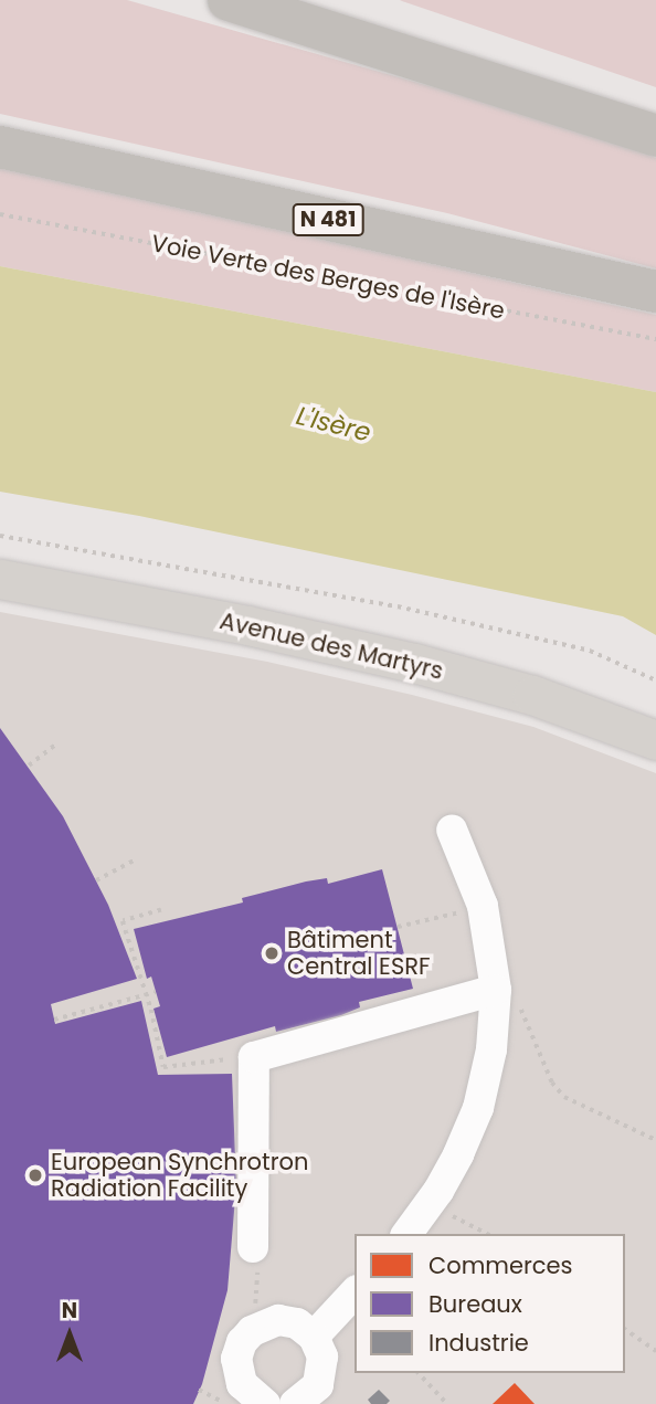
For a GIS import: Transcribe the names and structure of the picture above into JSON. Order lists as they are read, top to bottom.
{
  "streets": {
    "highway": ["N 481"],
    "main road": ["Avenue des Martyrs"],
    "path": ["Voie Verte des Berges de l'Isère"]
  },
  "water": ["L'Isère"],
  "places": ["Bâtiment Central ESRF", "European Synchrotron Radiation Facility"],
  "legend": ["Commerces", "Bureaux", "Industrie"],
  "north": "top"
}
